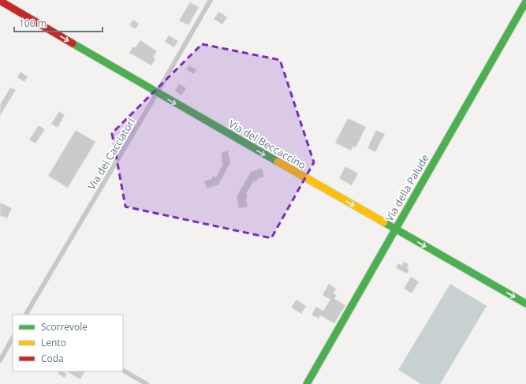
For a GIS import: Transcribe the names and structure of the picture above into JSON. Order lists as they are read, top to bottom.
{
  "streets": {
    "street": ["Via del Beccaccino", "Via dei Cacciatori", "Via della Palude"]
  },
  "crossings": [
    ["Via del Beccaccino", "Via dei Cacciatori"],
    ["Via del Beccaccino", "Via della Palude"]
  ],
  "one_way": ["Via del Beccaccino"],
  "legend": ["Scorrevole", "Lento", "Coda"],
  "scale_bar": "100 m"
}
